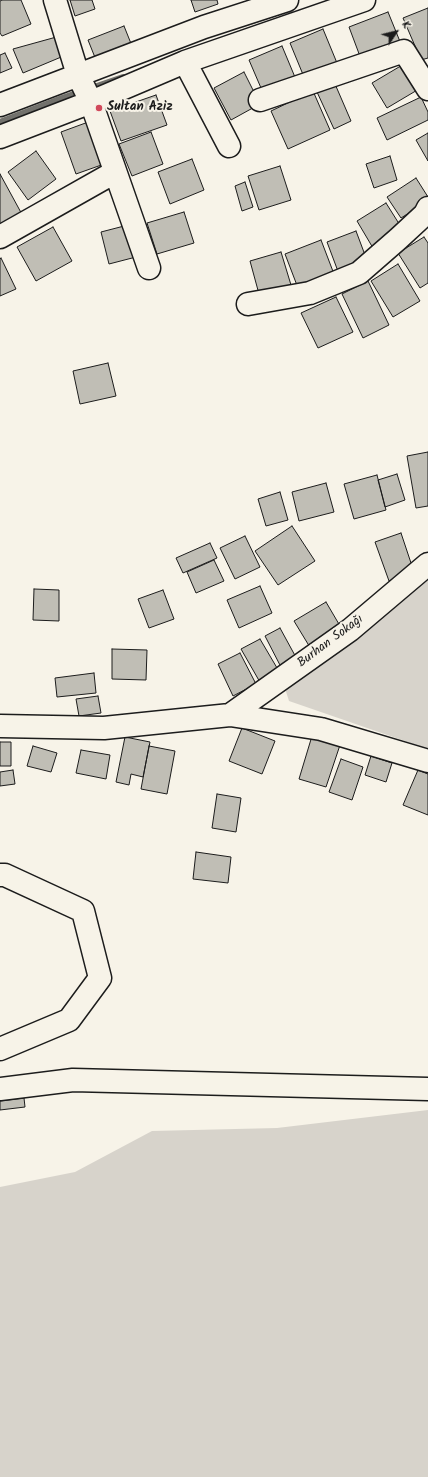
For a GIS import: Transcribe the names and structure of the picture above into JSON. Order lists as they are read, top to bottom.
{
  "streets": {
    "street": ["Burhan Sokağı"]
  },
  "places": ["Sultan Aziz"],
  "north": "top right"
}
